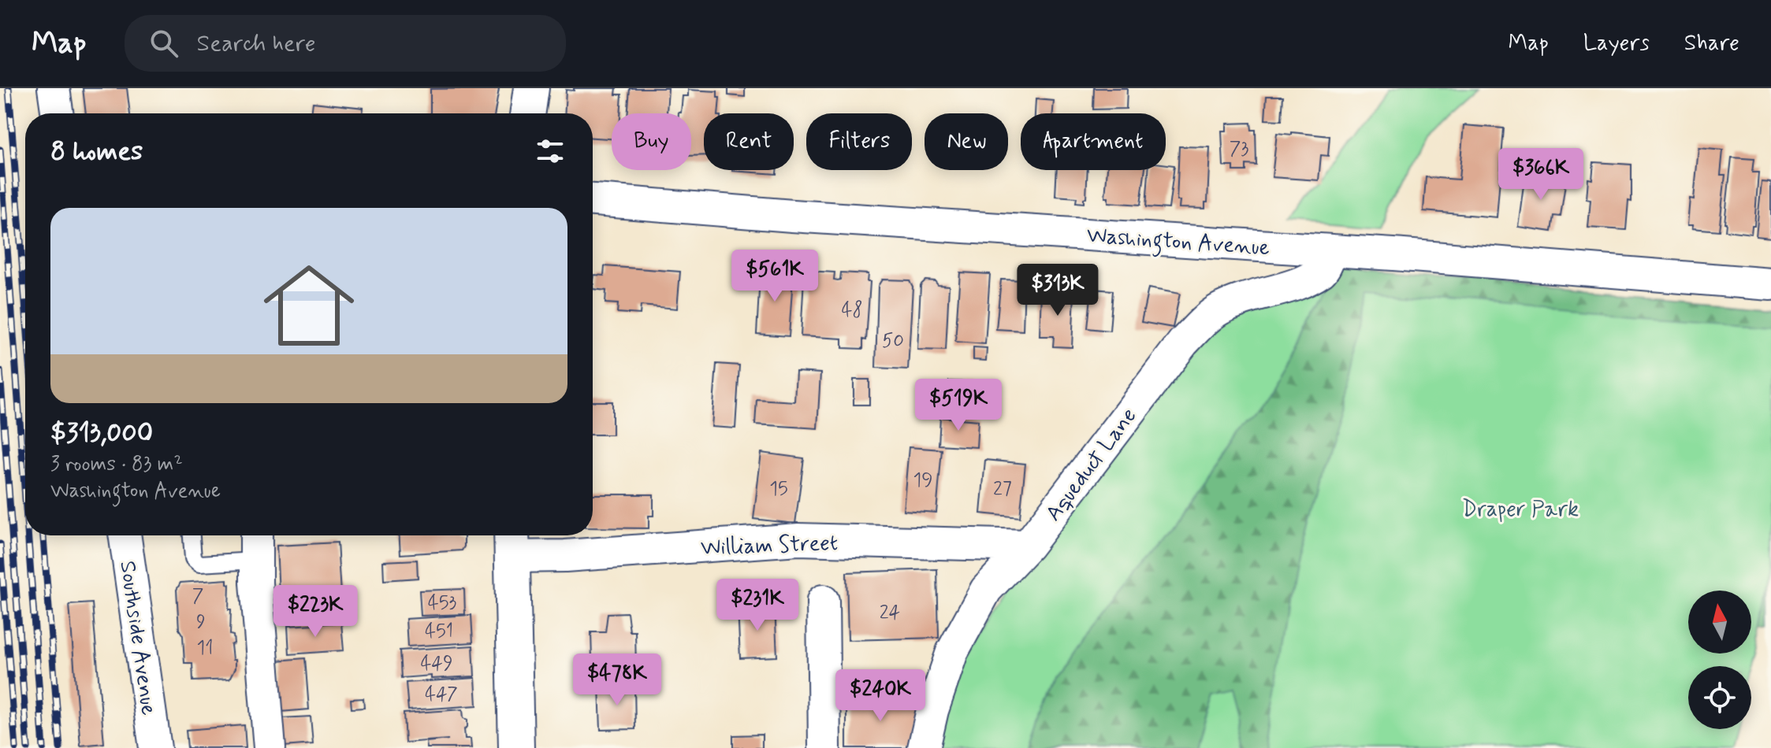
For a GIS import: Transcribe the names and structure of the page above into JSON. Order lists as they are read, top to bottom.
{
  "streets": {
    "street": [
      "Washington Avenue",
      "Aqueduct Lane",
      "William Street",
      "Southside Avenue"
    ]
  },
  "crossings": [
    ["Washington Avenue", "Aqueduct Lane"],
    ["Aqueduct Lane", "William Street"]
  ],
  "parks": ["Draper Park"],
  "house_numbers": [
    "73",
    "48",
    "50",
    "19",
    "15",
    "27",
    "7",
    "453",
    "24",
    "9",
    "451",
    "11",
    "449",
    "447"
  ],
  "north": "top",
  "page": {
    "header": "Map",
    "search": "Search here",
    "nav": ["Map", "Layers", "Share"],
    "chip": [
      "Buy",
      "Rent",
      "Filters",
      "New",
      "Apartment"
    ],
    "heading": "8 homes",
    "price": [
      "$366K",
      "$561K",
      "$313K",
      "$519K",
      "$231K",
      "$223K",
      "$478K",
      "$240K"
    ],
    "list": [
      {
        "name": "$313,000",
        "note": "3 rooms · 83 m² · Washington Avenue"
      }
    ]
  }
}
